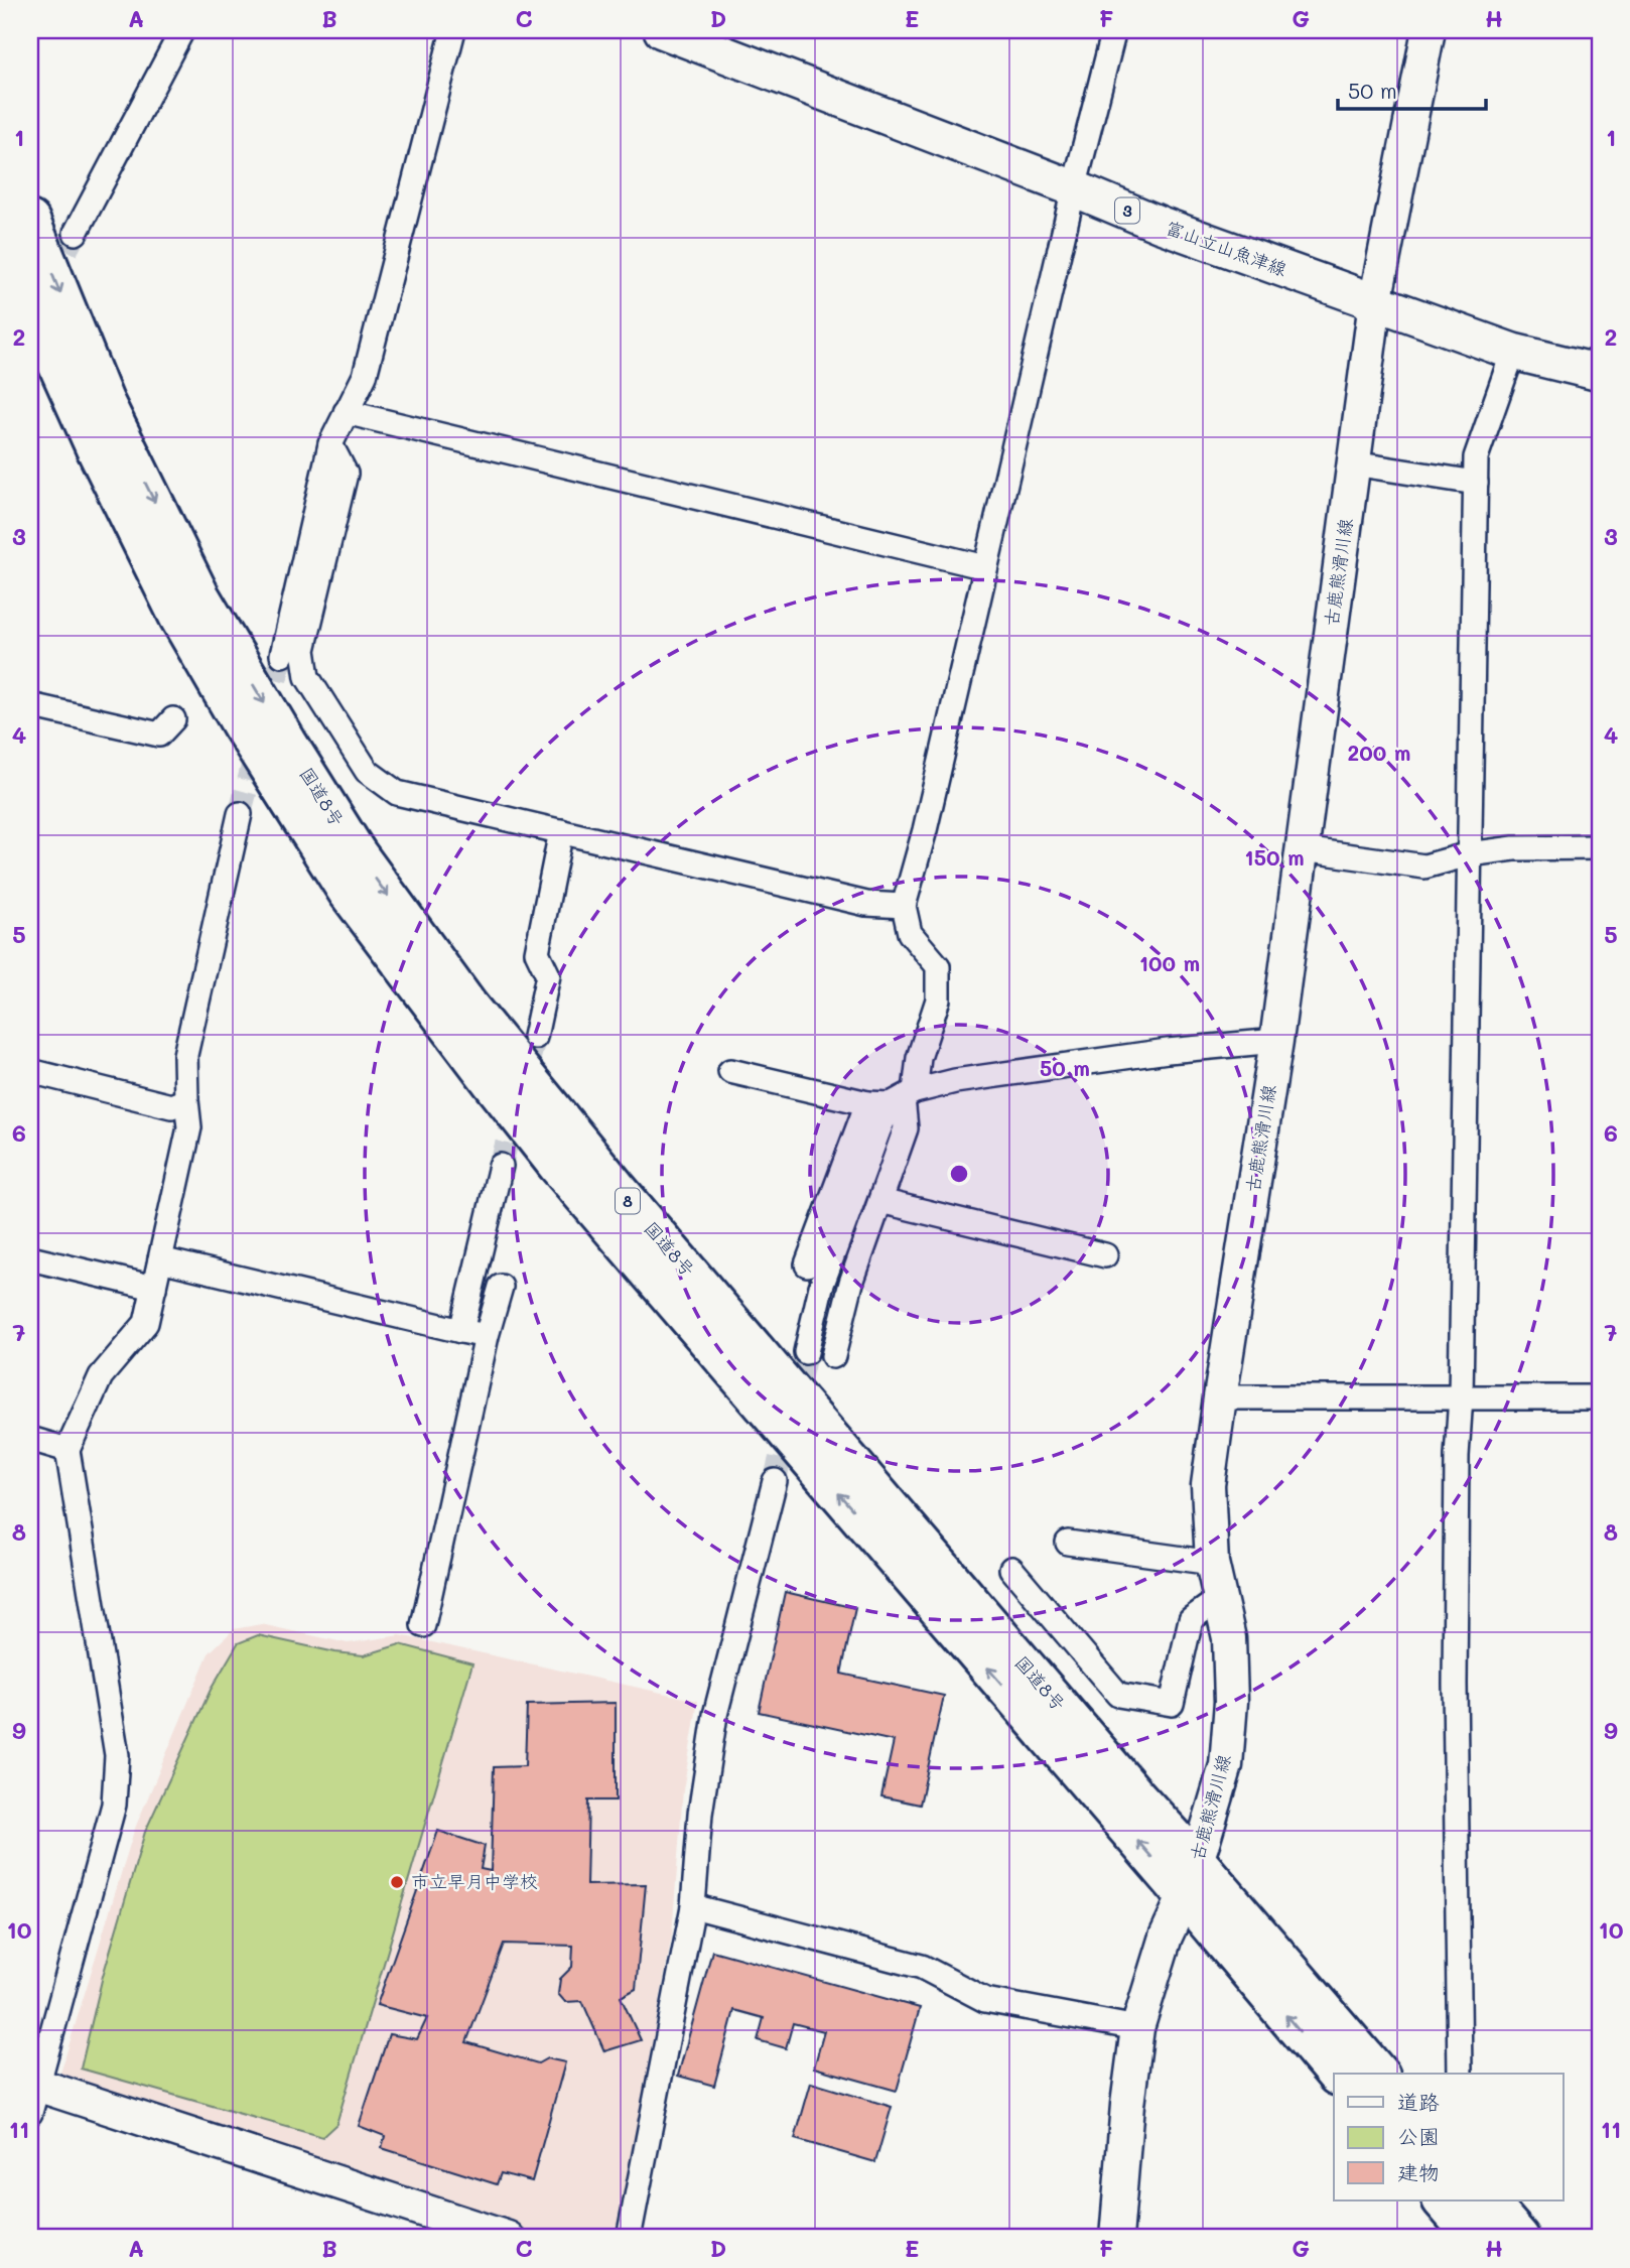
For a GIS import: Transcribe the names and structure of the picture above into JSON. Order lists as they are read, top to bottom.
{
  "streets": {
    "highway": ["国道8号", "8"],
    "main road": ["3", "富山立山魚津線", "古鹿熊滑川線"]
  },
  "crossings": [
    ["富山立山魚津線", "古鹿熊滑川線"],
    ["古鹿熊滑川線", "国道8号"]
  ],
  "places": ["市立早月中学校"],
  "legend": ["道路", "公園", "建物"],
  "scale_bar": "50 m",
  "grid": {
    "columns": [
      "A",
      "B",
      "C",
      "D",
      "E",
      "F",
      "G",
      "H"
    ],
    "rows": [
      "1",
      "2",
      "3",
      "4",
      "5",
      "6",
      "7",
      "8",
      "9",
      "10",
      "11"
    ]
  },
  "rings": [
    "200 m",
    "150 m",
    "100 m",
    "50 m"
  ]
}
